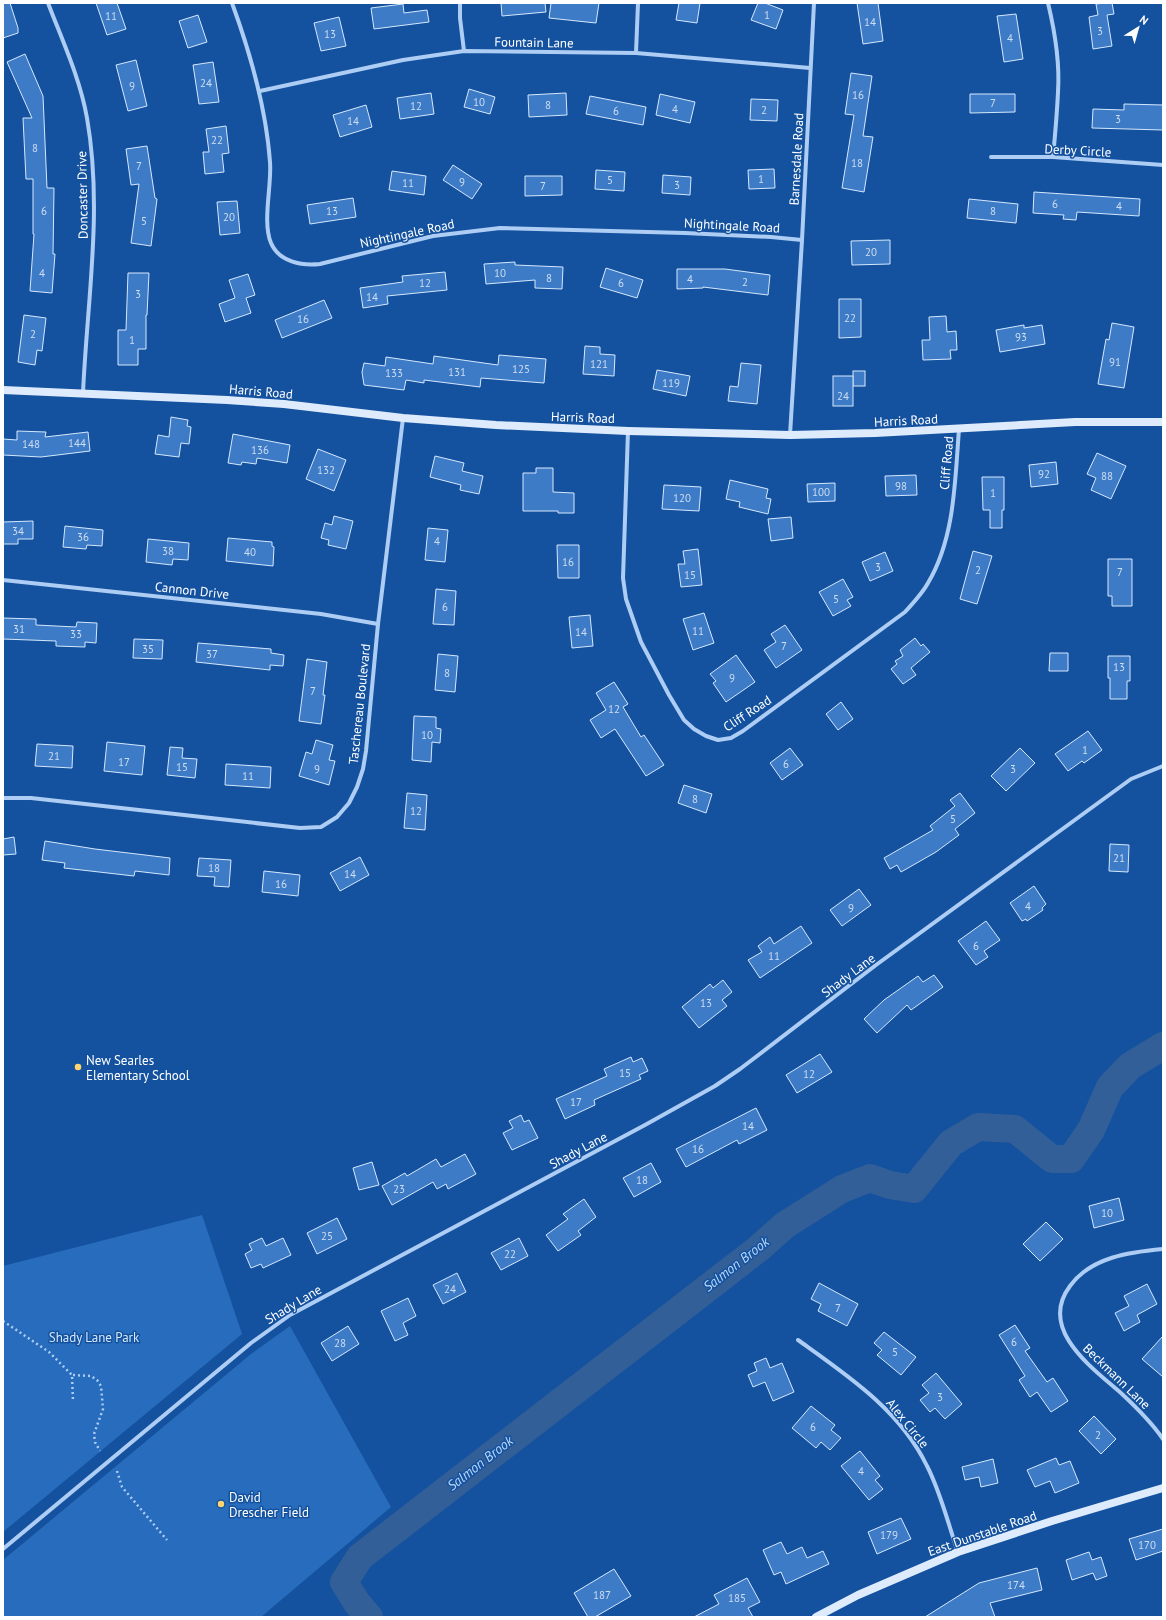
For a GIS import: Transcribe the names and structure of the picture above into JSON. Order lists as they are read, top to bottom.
{
  "streets": {
    "street": [
      "Fountain Lane",
      "Derby Circle",
      "Barnesdale Road",
      "Doncaster Drive",
      "Nightingale Road",
      "Harris Road",
      "Cliff Road",
      "Cannon Drive",
      "Taschereau Boulevard",
      "Shady Lane",
      "Beckmann Lane",
      "Alex Circle",
      "East Dunstable Road"
    ]
  },
  "crossings": [
    ["Fountain Lane", "Barnesdale Road"],
    ["Fountain Lane", "Nightingale Road"],
    ["Barnesdale Road", "Nightingale Road"],
    ["Barnesdale Road", "Harris Road"],
    ["Doncaster Drive", "Harris Road"],
    ["Harris Road", "Cliff Road"],
    ["Harris Road", "Taschereau Boulevard"],
    ["Cannon Drive", "Taschereau Boulevard"],
    ["Alex Circle", "East Dunstable Road"]
  ],
  "water": ["Salmon Brook"],
  "parks": ["Shady Lane Park"],
  "places": ["New Searles Elementary School", "David Drescher Field"],
  "house_numbers": [
    "1",
    "11",
    "14",
    "3",
    "13",
    "4",
    "24",
    "9",
    "16",
    "10",
    "7",
    "8",
    "12",
    "4",
    "2",
    "6",
    "3",
    "14",
    "22",
    "8",
    "18",
    "7",
    "1",
    "5",
    "9",
    "11",
    "3",
    "7",
    "6",
    "4",
    "6",
    "13",
    "8",
    "20",
    "5",
    "20",
    "4",
    "10",
    "8",
    "4",
    "2",
    "12",
    "6",
    "3",
    "14",
    "22",
    "16",
    "2",
    "93",
    "1",
    "91",
    "121",
    "125",
    "131",
    "133",
    "119",
    "24",
    "144",
    "148",
    "136",
    "132",
    "92",
    "88",
    "98",
    "100",
    "1",
    "120",
    "34",
    "36",
    "4",
    "38",
    "40",
    "16",
    "3",
    "2",
    "7",
    "15",
    "5",
    "6",
    "31",
    "11",
    "14",
    "33",
    "7",
    "35",
    "37",
    "13",
    "8",
    "9",
    "7",
    "12",
    "10",
    "1",
    "21",
    "17",
    "6",
    "15",
    "9",
    "3",
    "11",
    "8",
    "12",
    "5",
    "21",
    "18",
    "14",
    "16",
    "4",
    "9",
    "6",
    "11",
    "13",
    "15",
    "12",
    "17",
    "14",
    "16",
    "18",
    "23",
    "10",
    "25",
    "22",
    "24",
    "7",
    "6",
    "28",
    "5",
    "3",
    "6",
    "2",
    "4",
    "179",
    "170",
    "174",
    "187",
    "185"
  ],
  "north": "top right"
}
